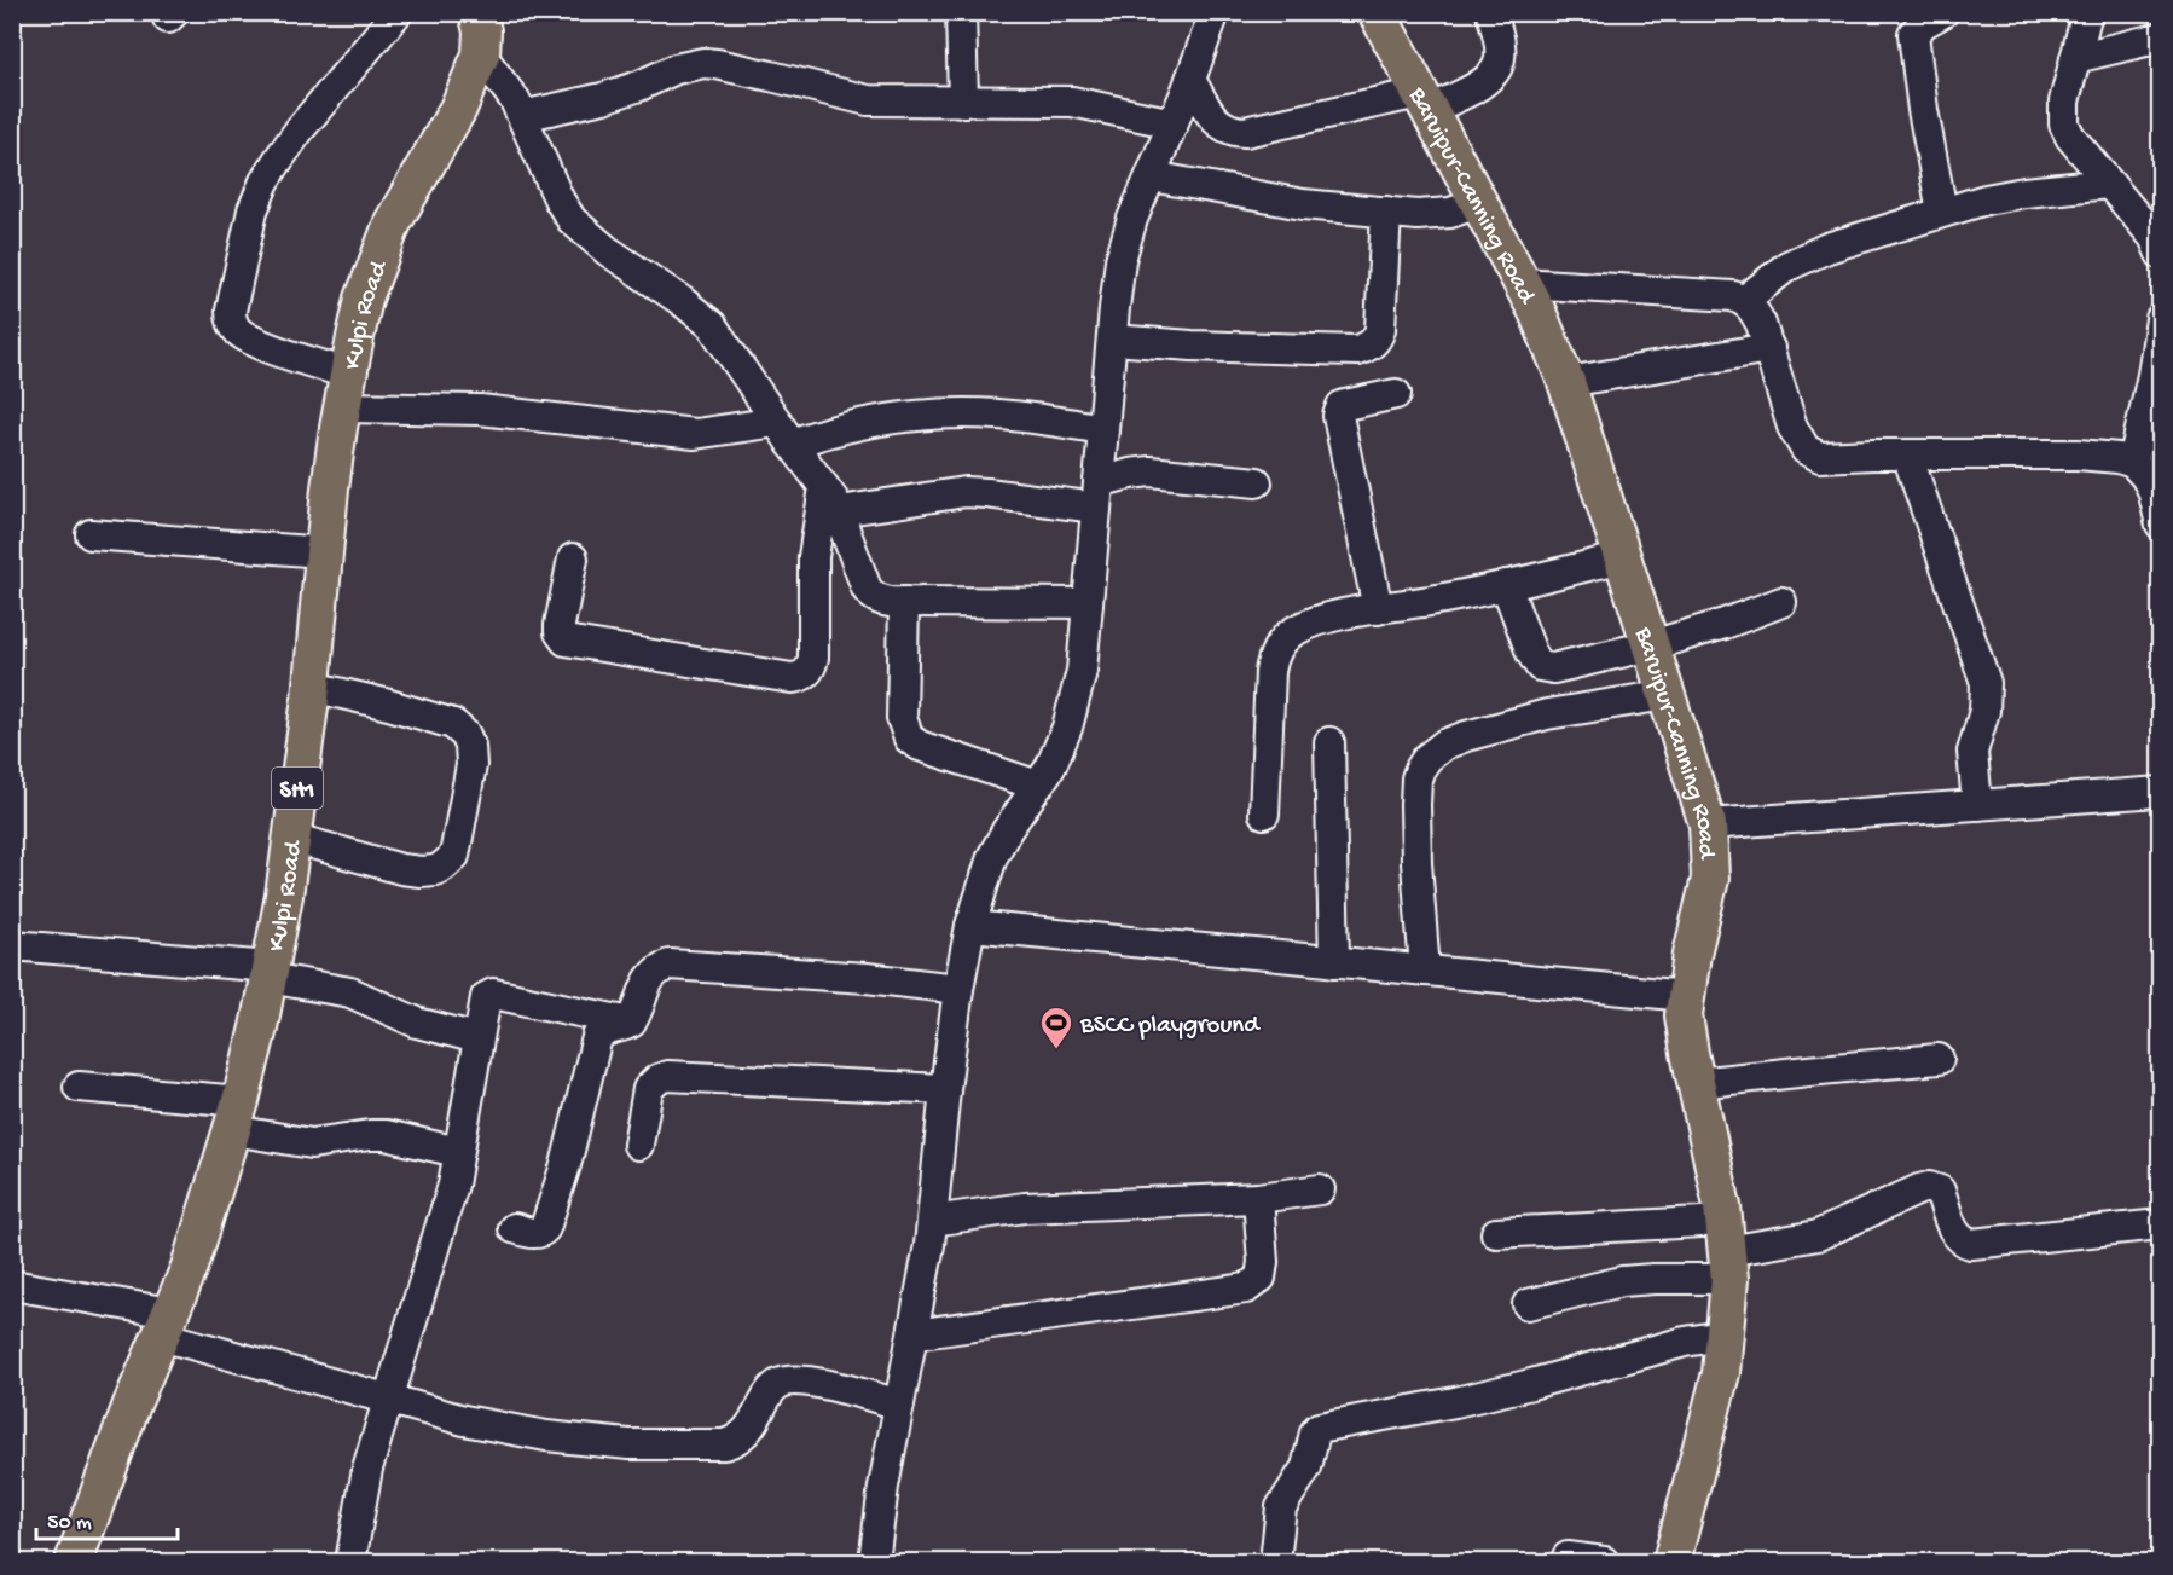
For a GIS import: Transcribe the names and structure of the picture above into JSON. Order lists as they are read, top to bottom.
{
  "streets": {
    "main road": ["Baruipur-Canning Road", "Kulpi Road", "SH1"]
  },
  "places": {
    "sports": ["BSCC playground"]
  },
  "scale_bar": "50 m"
}
